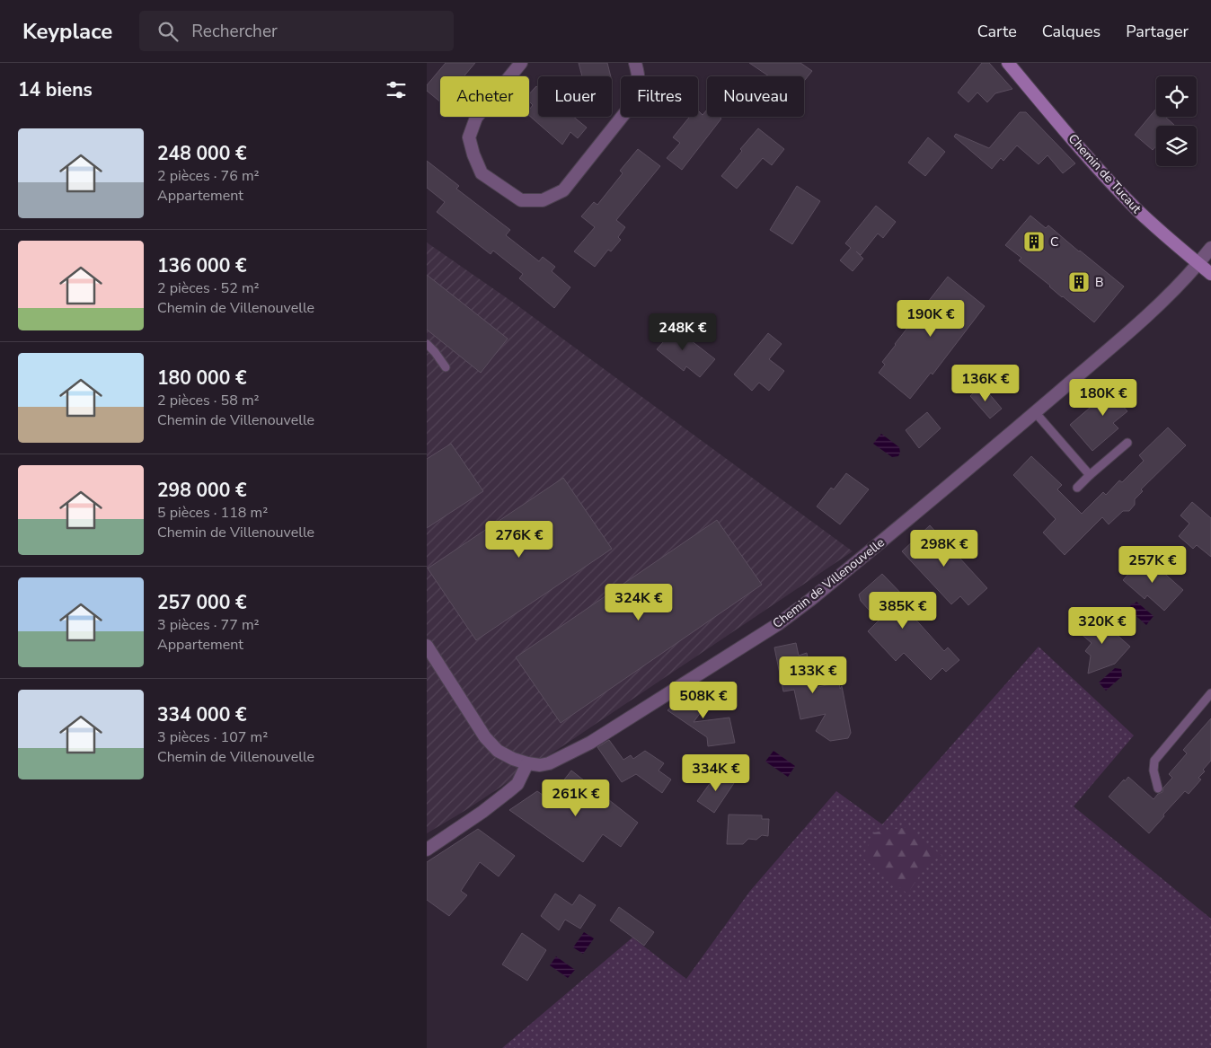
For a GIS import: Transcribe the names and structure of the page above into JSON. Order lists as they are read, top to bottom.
{
  "streets": {
    "main road": ["Chemin de Tucaut"],
    "street": ["Chemin de Villenouvelle"]
  },
  "crossings": [
    ["Chemin de Tucaut", "Chemin de Villenouvelle"]
  ],
  "places": {
    "building": ["C", "B"]
  },
  "page": {
    "header": "Keyplace",
    "search": "Rechercher",
    "nav": ["Carte", "Calques", "Partager"],
    "heading": "14 biens",
    "chip": [
      "Acheter",
      "Louer",
      "Filtres",
      "Nouveau"
    ],
    "list": [
      {
        "name": "248 000 €",
        "note": "2 pièces · 76 m² · Appartement"
      },
      {
        "name": "136 000 €",
        "note": "2 pièces · 52 m² · Chemin de Villenouvelle"
      },
      {
        "name": "180 000 €",
        "note": "2 pièces · 58 m² · Chemin de Villenouvelle"
      },
      {
        "name": "298 000 €",
        "note": "5 pièces · 118 m² · Chemin de Villenouvelle"
      },
      {
        "name": "257 000 €",
        "note": "3 pièces · 77 m² · Appartement"
      },
      {
        "name": "334 000 €",
        "note": "3 pièces · 107 m² · Chemin de Villenouvelle"
      }
    ],
    "price": [
      "190K €",
      "248K €",
      "136K €",
      "180K €",
      "276K €",
      "298K €",
      "257K €",
      "324K €",
      "385K €",
      "320K €",
      "133K €",
      "508K €",
      "334K €",
      "261K €"
    ]
  }
}
